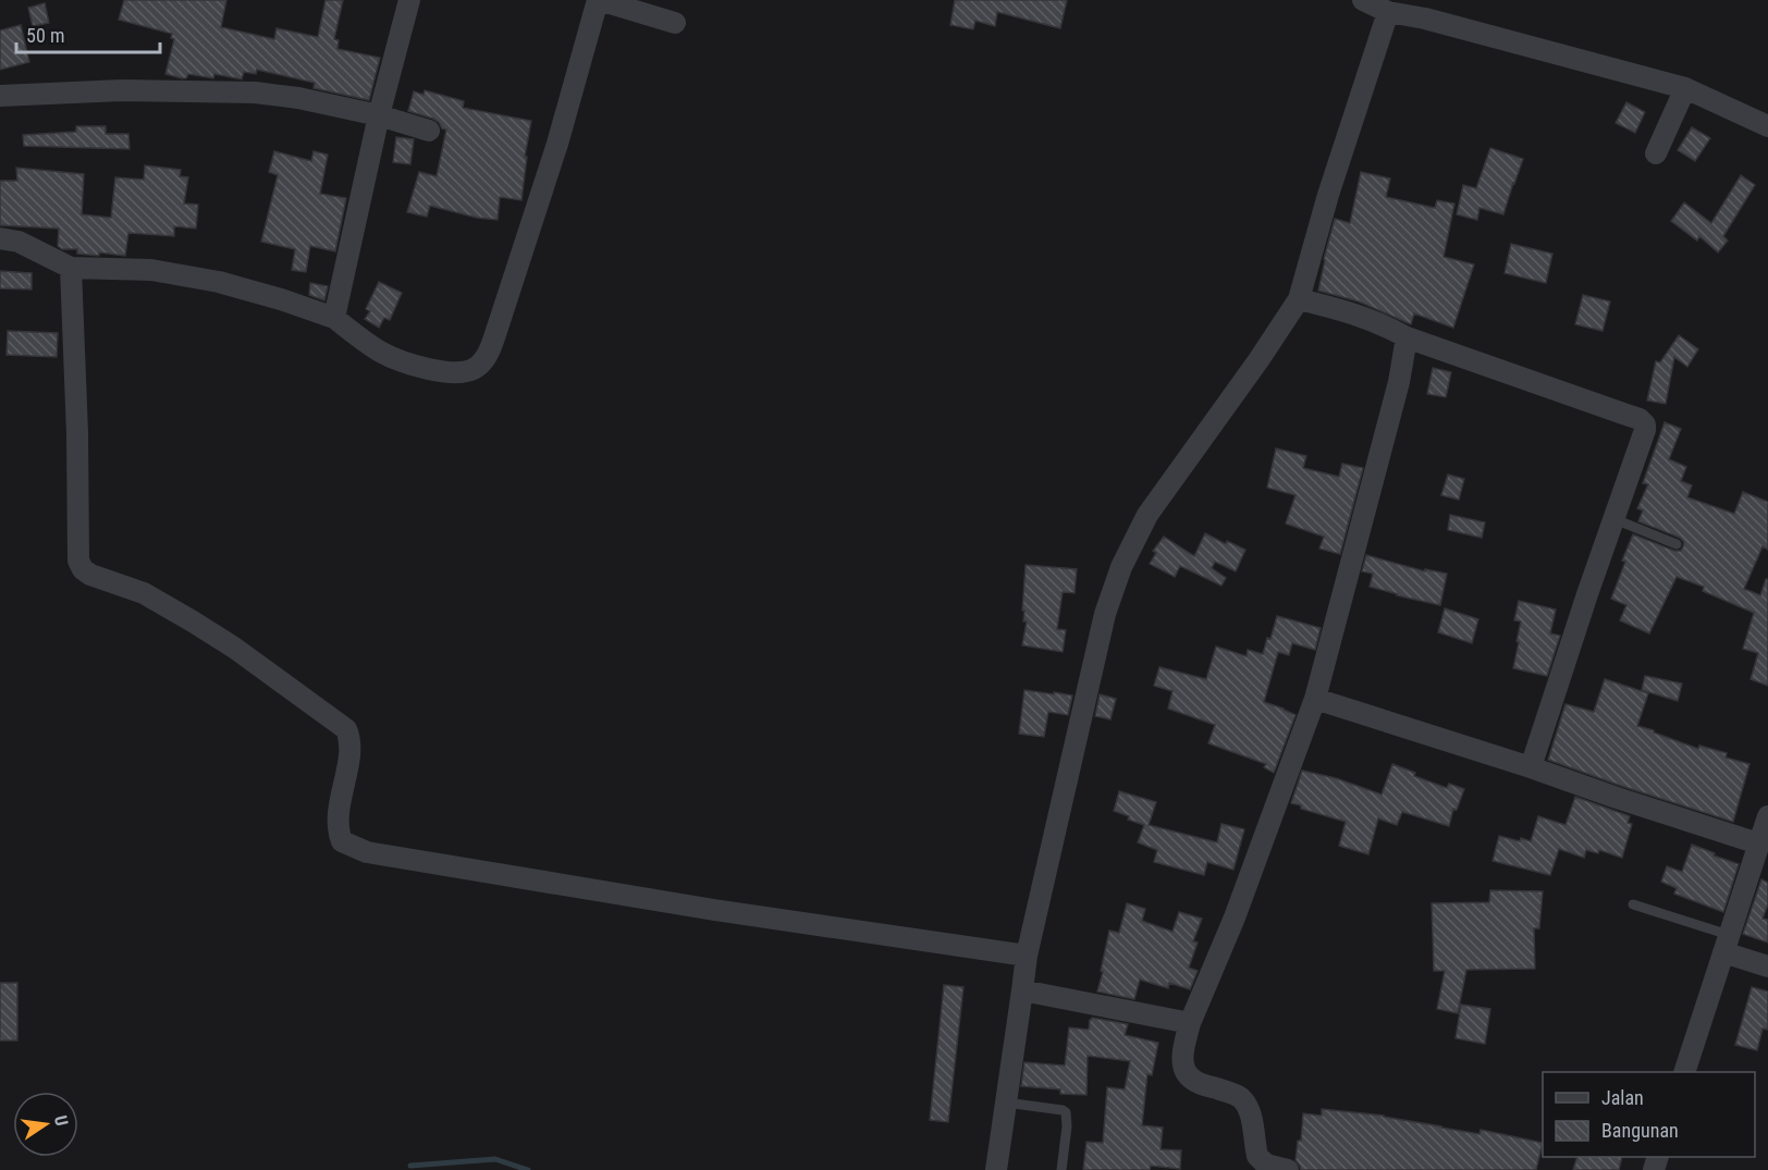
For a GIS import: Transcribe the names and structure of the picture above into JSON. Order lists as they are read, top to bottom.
{
  "legend": ["Jalan", "Bangunan"],
  "scale_bar": "50 m",
  "north": "right"
}
